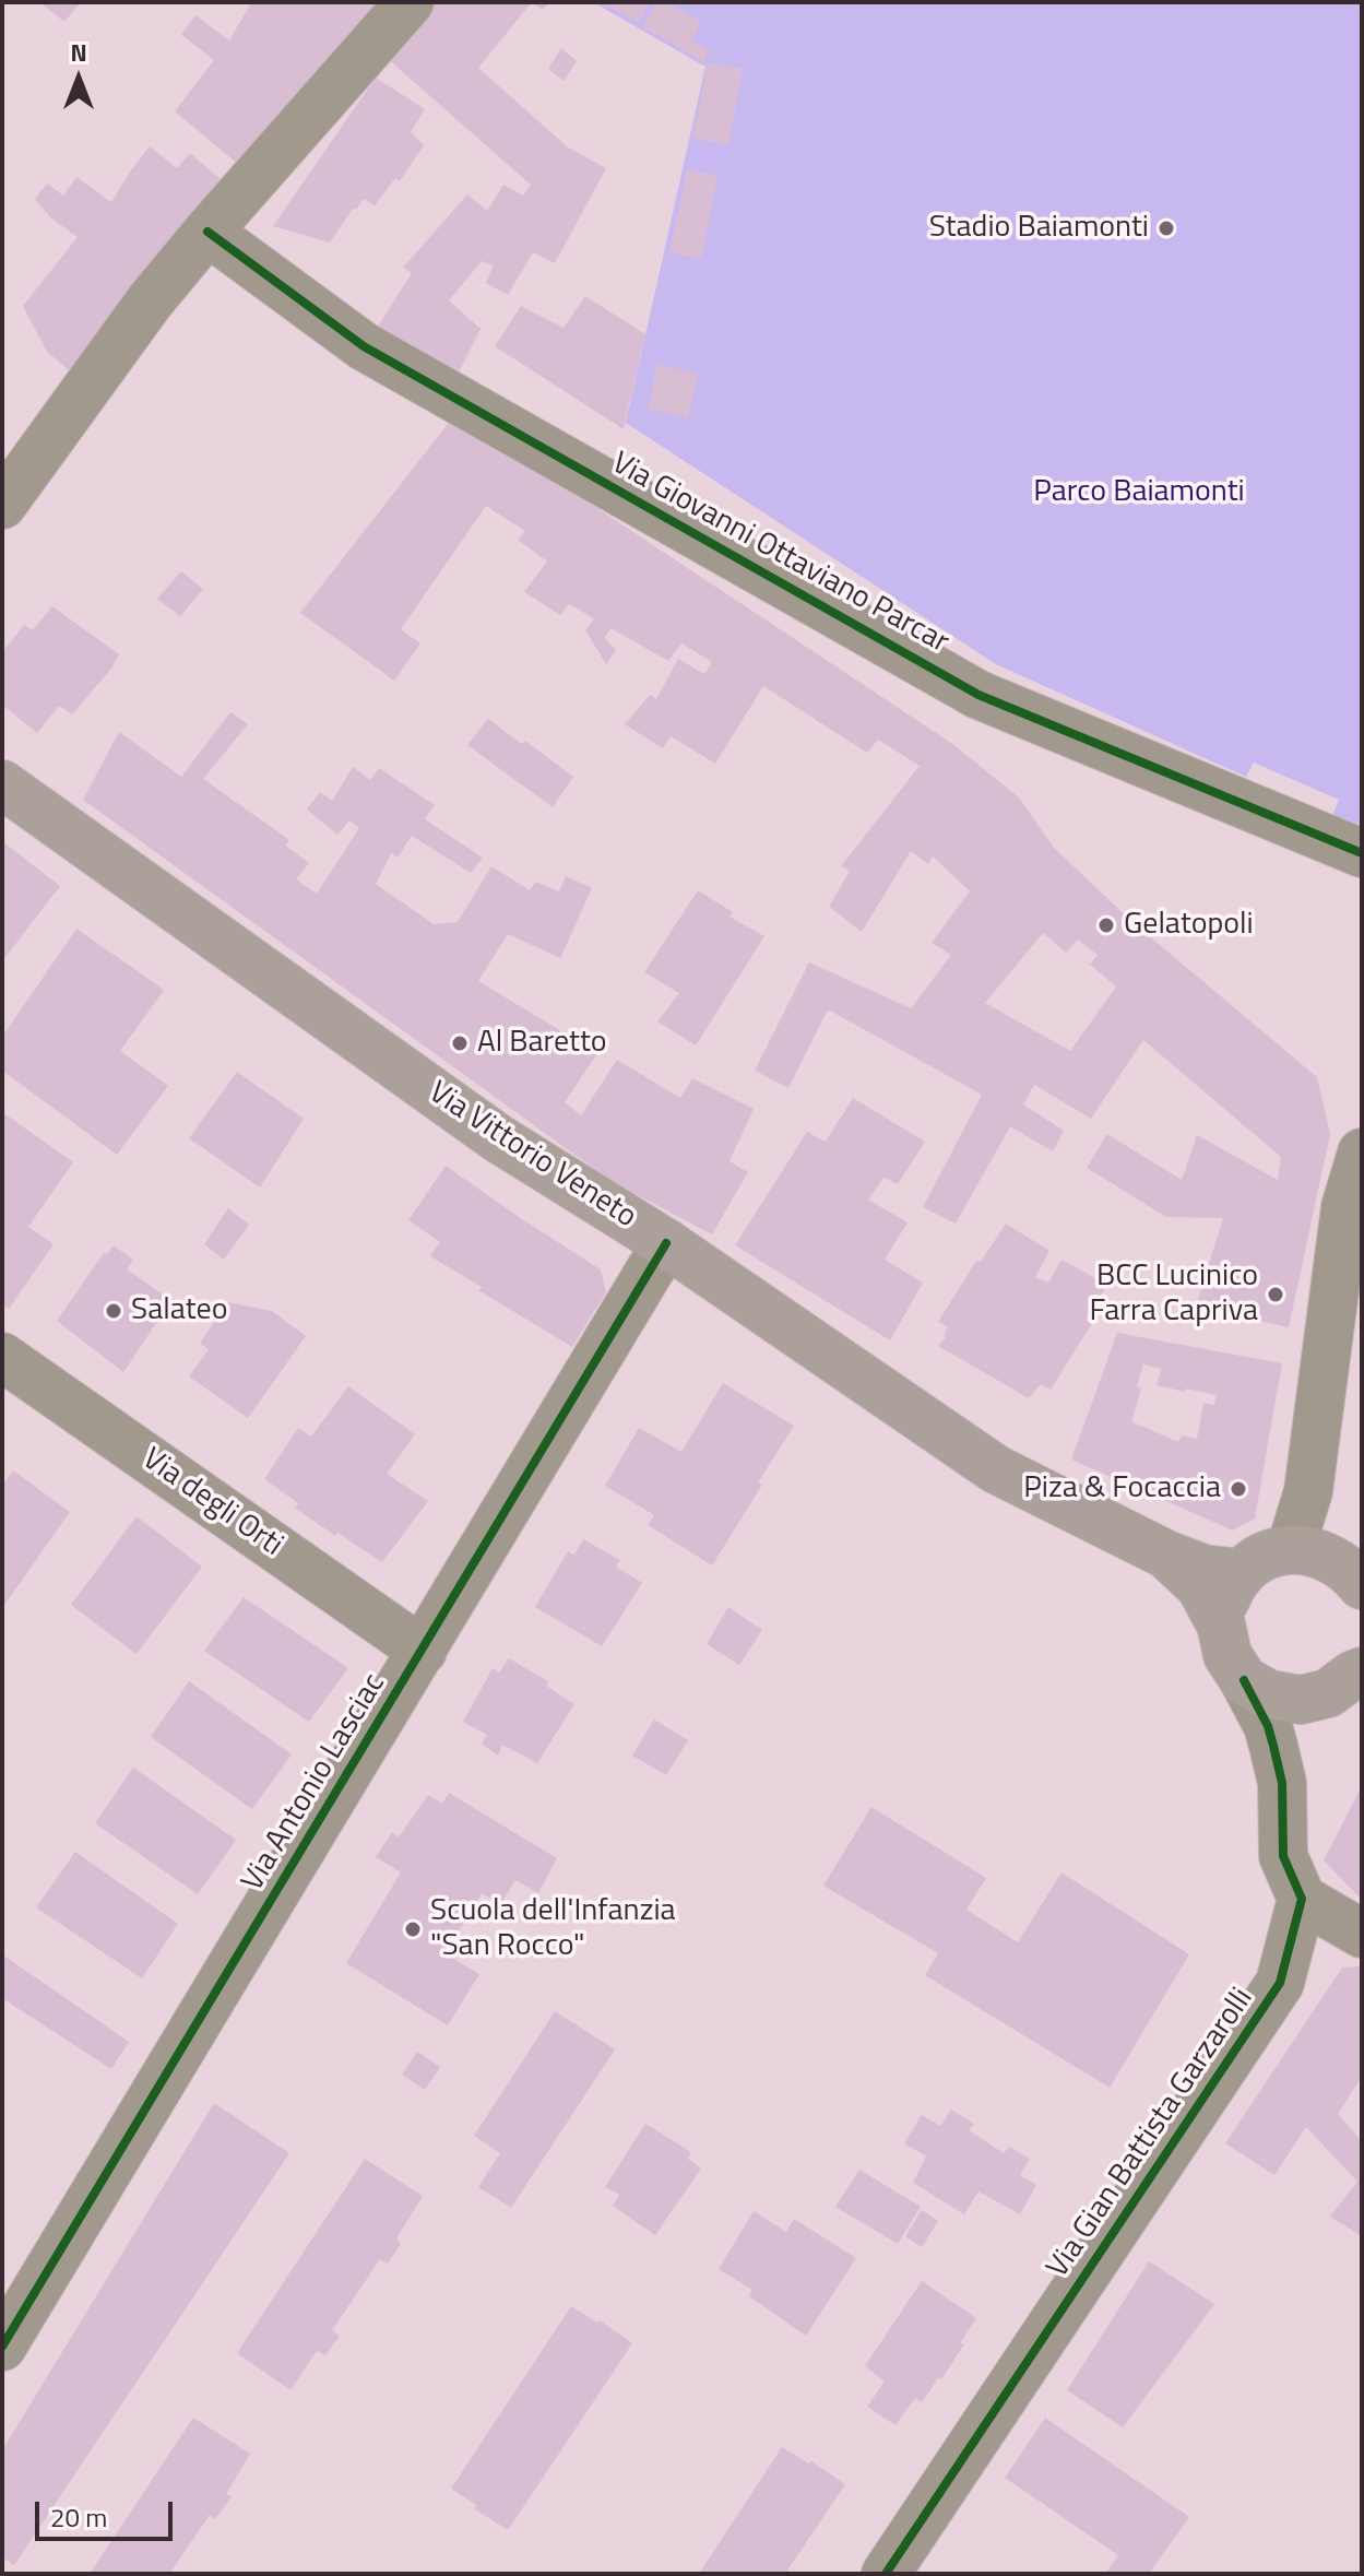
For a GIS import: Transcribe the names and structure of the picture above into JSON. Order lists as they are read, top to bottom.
{
  "streets": {
    "main road": ["Via Vittorio Veneto"],
    "street": [
      "Via Giovanni Ottaviano Parcar",
      "Via degli Orti",
      "Via Antonio Lasciac",
      "Via Gian Battista Garzarolli"
    ]
  },
  "crossings": [
    ["Via Vittorio Veneto", "Via Antonio Lasciac"],
    ["Via degli Orti", "Via Antonio Lasciac"]
  ],
  "parks": ["Parco Baiamonti"],
  "places": [
    "Stadio Baiamonti",
    "Gelatopoli",
    "Al Baretto",
    "BCC Lucinico Farra Capriva",
    "Salateo",
    "Piza & Focaccia",
    "Scuola dell'Infanzia \"San Rocco\""
  ],
  "scale_bar": "20 m",
  "north": "top"
}
